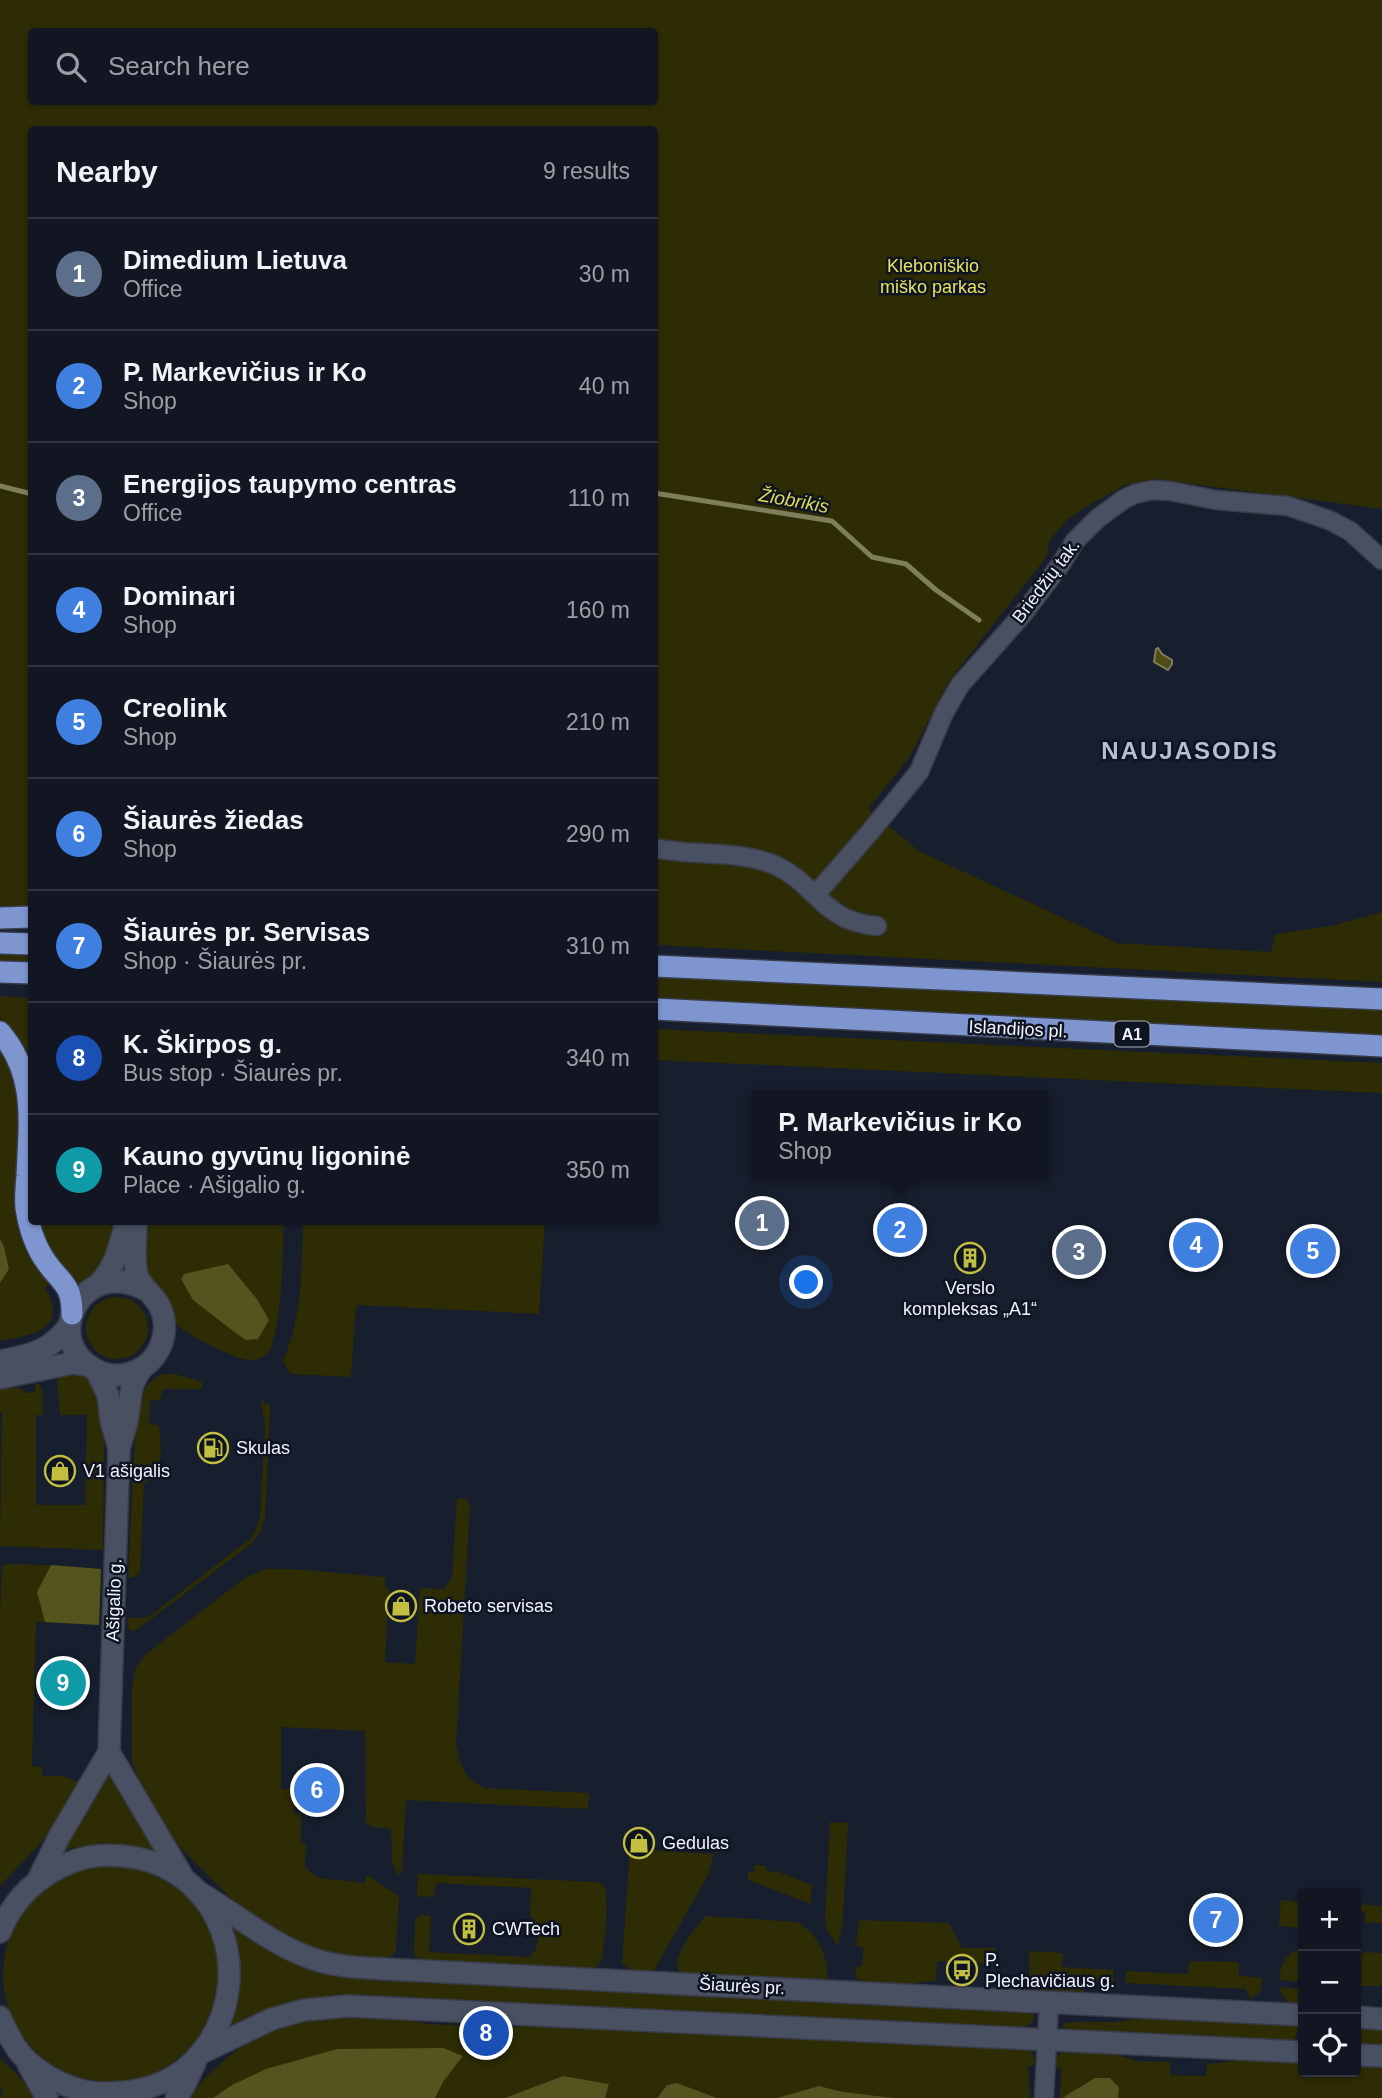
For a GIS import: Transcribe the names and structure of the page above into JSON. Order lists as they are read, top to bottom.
{
  "streets": {
    "highway": ["Islandijos pl.", "A1"],
    "main road": ["Ašigalio g.", "Šiaurės pr."],
    "street": ["Briedžių tak."]
  },
  "crossings": [
    ["Ašigalio g.", "Šiaurės pr."]
  ],
  "districts": ["NAUJASODIS"],
  "water": ["Žiobrikis"],
  "parks": ["Kleboniškio miško parkas"],
  "places": {
    "building": ["Verslo kompleksas „A1“", "CWTech"],
    "fuel station": ["Skulas"],
    "shop": ["V1 ašigalis", "Robeto servisas", "Gedulas"],
    "bus stop": ["P. Plechavičiaus g."]
  },
  "page": {
    "search": "Search here",
    "heading": ["Nearby", "9 results"],
    "list": [
      {
        "mark": "1",
        "name": "Dimedium Lietuva",
        "note": "Office",
        "value": "30 m"
      },
      {
        "mark": "2",
        "name": "P. Markevičius ir Ko",
        "note": "Shop",
        "value": "40 m"
      },
      {
        "mark": "3",
        "name": "Energijos taupymo centras",
        "note": "Office",
        "value": "110 m"
      },
      {
        "mark": "4",
        "name": "Dominari",
        "note": "Shop",
        "value": "160 m"
      },
      {
        "mark": "5",
        "name": "Creolink",
        "note": "Shop",
        "value": "210 m"
      },
      {
        "mark": "6",
        "name": "Šiaurės žiedas",
        "note": "Shop",
        "value": "290 m"
      },
      {
        "mark": "7",
        "name": "Šiaurės pr. Servisas",
        "note": "Shop · Šiaurės pr.",
        "value": "310 m"
      },
      {
        "mark": "8",
        "name": "K. Škirpos g.",
        "note": "Bus stop · Šiaurės pr.",
        "value": "340 m"
      },
      {
        "mark": "9",
        "name": "Kauno gyvūnų ligoninė",
        "note": "Place · Ašigalio g.",
        "value": "350 m"
      }
    ],
    "popup": ["P. Markevičius ir Ko", "Shop"],
    "pins": [
      "1",
      "2",
      "4",
      "5",
      "3",
      "9",
      "6",
      "7",
      "8"
    ],
    "map_buttons": ["+", "−"]
  }
}
